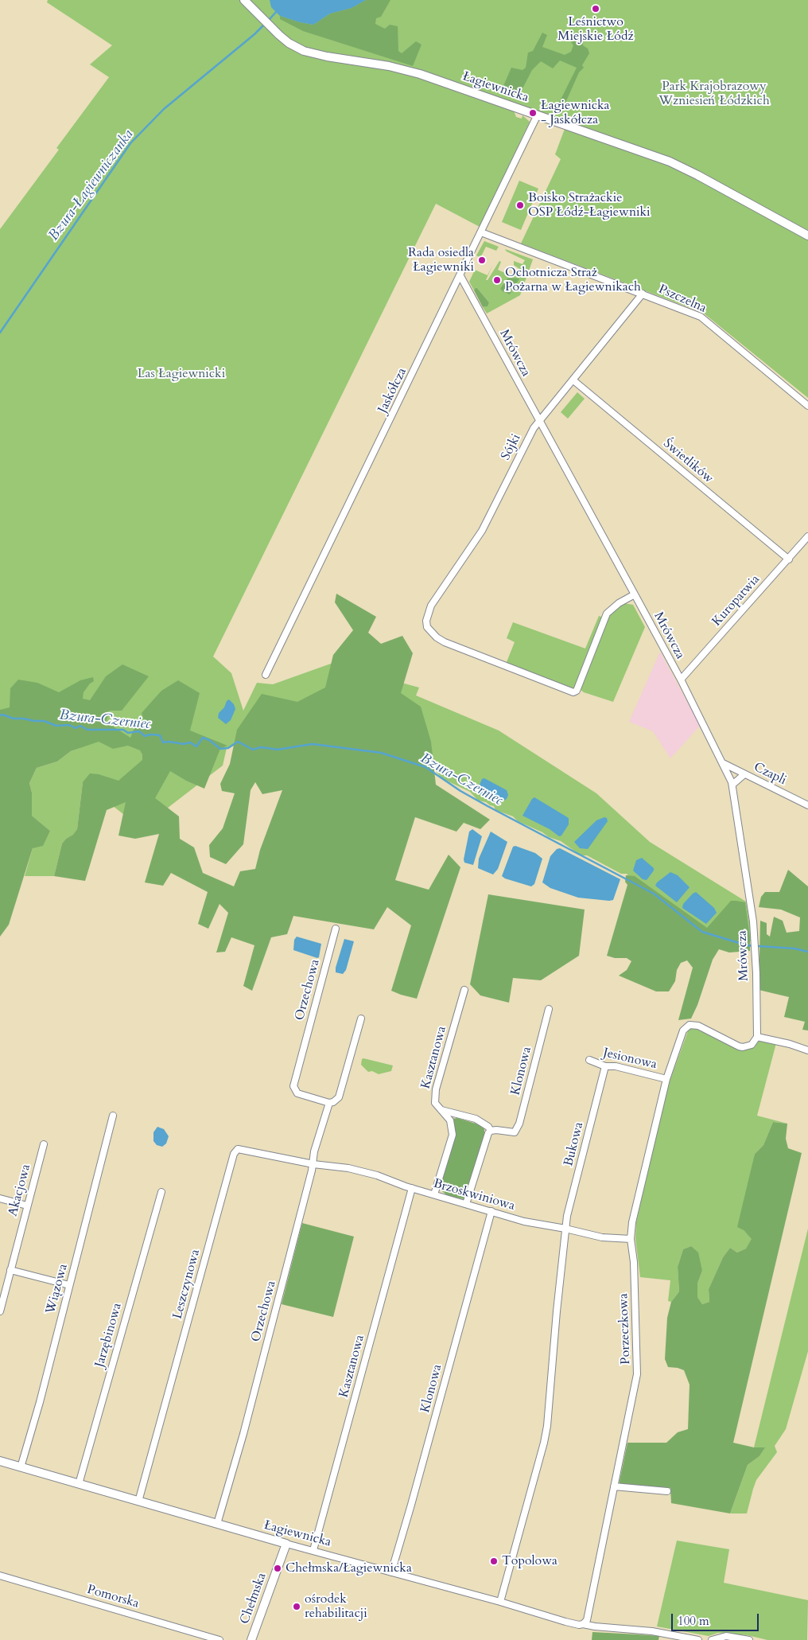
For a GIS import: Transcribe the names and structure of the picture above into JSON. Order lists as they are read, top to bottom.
{
  "streets": {
    "street": [
      "Łagiewnicka",
      "Pszczelna",
      "Mrówcza",
      "Jaskółcza",
      "Sójki",
      "Świetlików",
      "Kuropatwia",
      "Czapli",
      "Orzechowa",
      "Kasztanowa",
      "Jesionowa",
      "Klonowa",
      "Bukowa",
      "Akacjowa",
      "Brzoskwiniowa",
      "Leszczynowa",
      "Wiązowa",
      "Porzeczkowa",
      "Jarzębinowa",
      "Pomorska",
      "Chełmska"
    ]
  },
  "crossings": [
    ["Łagiewnicka", "Jaskółcza"],
    ["Łagiewnicka", "Orzechowa"],
    ["Łagiewnicka", "Kasztanowa"],
    ["Łagiewnicka", "Klonowa"],
    ["Łagiewnicka", "Leszczynowa"],
    ["Łagiewnicka", "Wiązowa"],
    ["Łagiewnicka", "Porzeczkowa"],
    ["Łagiewnicka", "Jarzębinowa"],
    ["Łagiewnicka", "Chełmska"],
    ["Pszczelna", "Jaskółcza"],
    ["Pszczelna", "Sójki"],
    ["Mrówcza", "Jaskółcza"],
    ["Mrówcza", "Sójki"],
    ["Mrówcza", "Kuropatwia"],
    ["Mrówcza", "Czapli"],
    ["Mrówcza", "Porzeczkowa"],
    ["Sójki", "Świetlików"],
    ["Świetlików", "Kuropatwia"],
    ["Orzechowa", "Brzoskwiniowa"],
    ["Orzechowa", "Leszczynowa"],
    ["Kasztanowa", "Brzoskwiniowa"],
    ["Jesionowa", "Bukowa"],
    ["Jesionowa", "Porzeczkowa"],
    ["Klonowa", "Brzoskwiniowa"],
    ["Bukowa", "Brzoskwiniowa"],
    ["Brzoskwiniowa", "Leszczynowa"],
    ["Brzoskwiniowa", "Porzeczkowa"]
  ],
  "water": ["Bzura-Łagiewniczanka", "Bzura-Czerniec"],
  "parks": ["Park Krajobrazowy Wzniesień Łódzkich", "Las Łagiewnicki"],
  "places": [
    "Leśnictwo Miejskie Łódź",
    "Łagiewnicka - Jaskółcza",
    "Boisko Strażackie OSP Łódź-Łagiewniki",
    "Rada osiedla Łagiewniki",
    "Ochotnicza Straż Pożarna w Łagiewnikach",
    "Topolowa",
    "Chełmska/Łagiewnicka",
    "ośrodek rehabilitacji"
  ],
  "scale_bar": "100 m"
}
